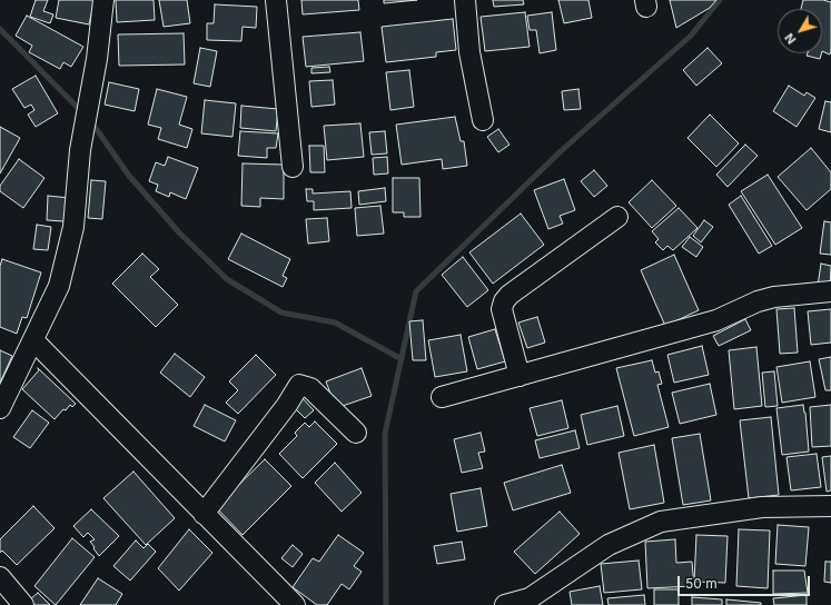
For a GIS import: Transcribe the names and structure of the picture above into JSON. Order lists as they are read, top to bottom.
{
  "scale_bar": "50 m",
  "north": "bottom left"
}
